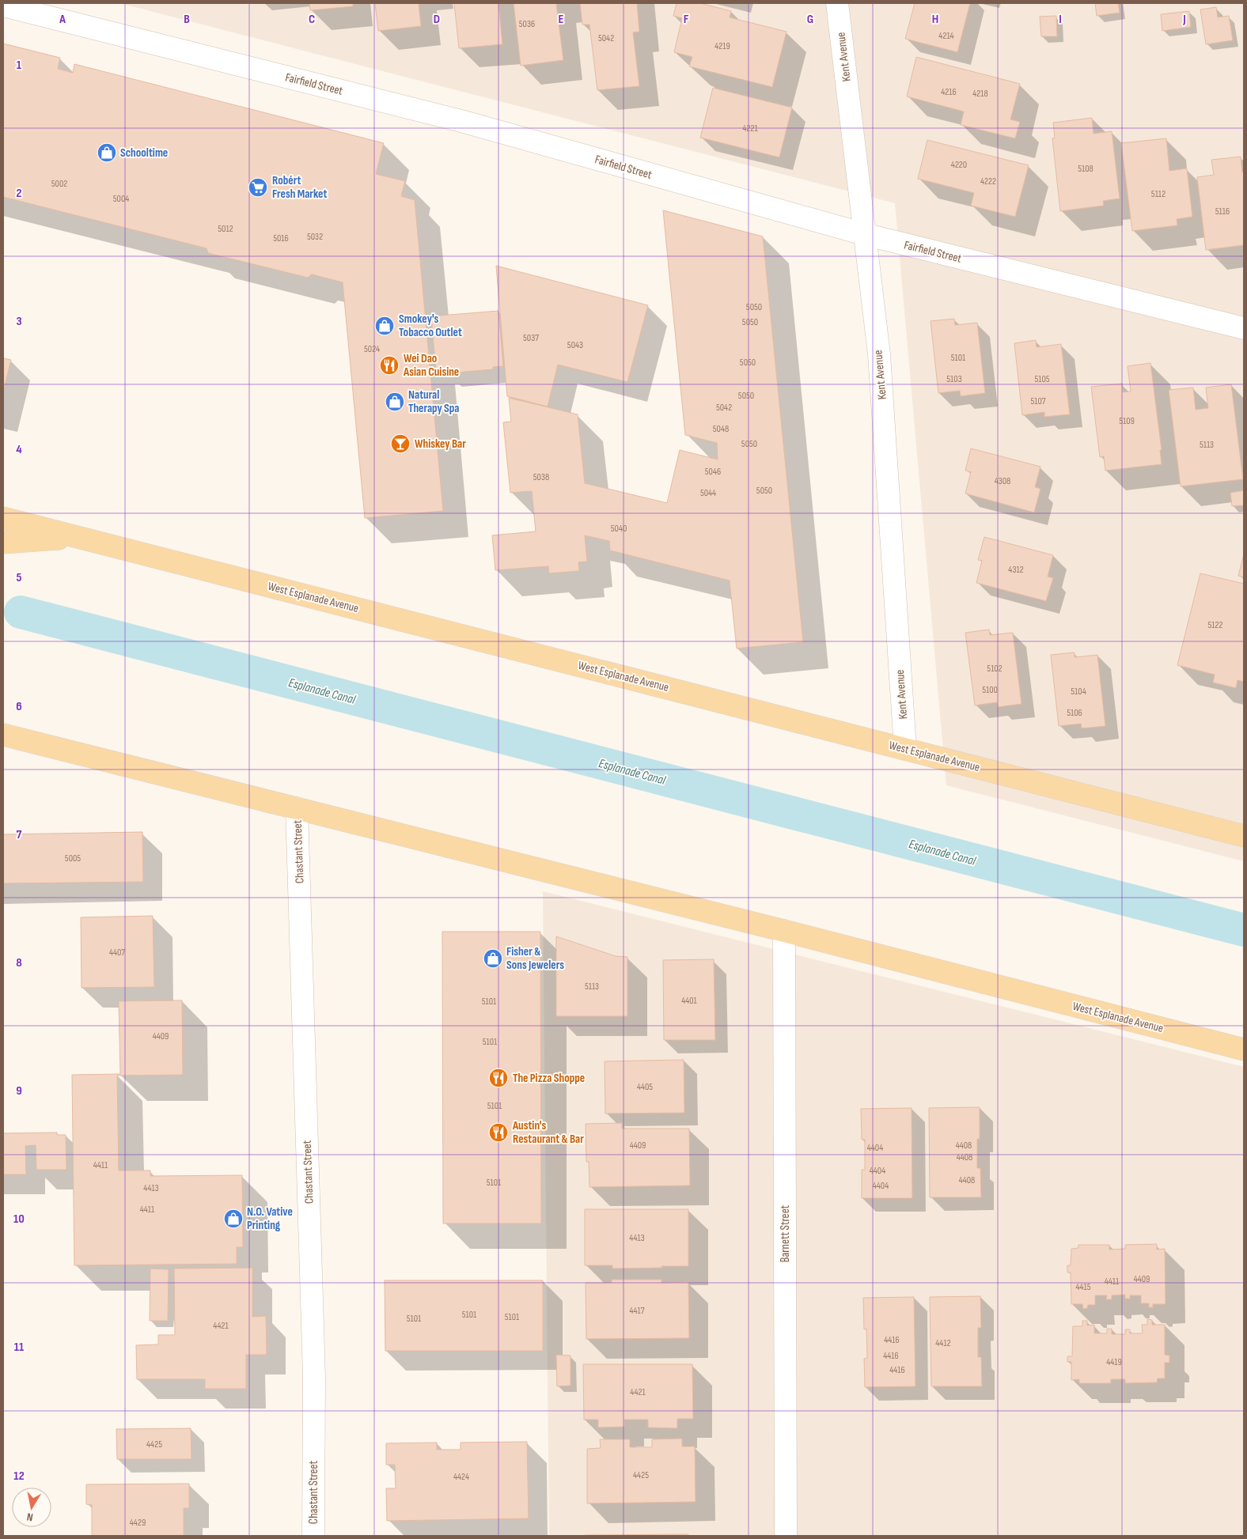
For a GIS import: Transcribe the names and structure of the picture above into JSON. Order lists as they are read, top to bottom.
{
  "streets": {
    "main road": ["West Esplanade Avenue"],
    "street": [
      "Kent Avenue",
      "Fairfield Street",
      "Chastant Street",
      "Barnett Street"
    ]
  },
  "crossings": [
    ["Kent Avenue", "Fairfield Street"],
    ["Kent Avenue", "West Esplanade Avenue"],
    ["West Esplanade Avenue", "Chastant Street"],
    ["West Esplanade Avenue", "Barnett Street"]
  ],
  "water": ["Esplanade Canal"],
  "places": {
    "shop": [
      "Schooltime",
      "Smokey's Tobacco Outlet",
      "Natural Therapy Spa",
      "Fisher & Sons Jewelers",
      "N.O. Vative Printing"
    ],
    "supermarket": ["Robért Fresh Market"],
    "restaurant": ["Wei Dao Asian Cuisine", "The Pizza Shoppe", "Austin's Restaurant & Bar"],
    "bar": ["Whiskey Bar"]
  },
  "house_numbers": [
    "5036",
    "4214",
    "5042",
    "4219",
    "4216",
    "4218",
    "4221",
    "4220",
    "5108",
    "4222",
    "5002",
    "5112",
    "5004",
    "5116",
    "5012",
    "5032",
    "5016",
    "5050",
    "5050",
    "5037",
    "5043",
    "5024",
    "5101",
    "5050",
    "5103",
    "5105",
    "5050",
    "5107",
    "5042",
    "5109",
    "5048",
    "5050",
    "5113",
    "5046",
    "5038",
    "4308",
    "5050",
    "5044",
    "5040",
    "4312",
    "5122",
    "5102",
    "5100",
    "5104",
    "5106",
    "5005",
    "4407",
    "5113",
    "4401",
    "5101",
    "4409",
    "5101",
    "4405",
    "5101",
    "4409",
    "4408",
    "4404",
    "4408",
    "4411",
    "4404",
    "4408",
    "5101",
    "4404",
    "4413",
    "4411",
    "4413",
    "4409",
    "4411",
    "4415",
    "4417",
    "5101",
    "5101",
    "5101",
    "4421",
    "4416",
    "4412",
    "4416",
    "4419",
    "4416",
    "4421",
    "4425",
    "4425",
    "4424",
    "4429"
  ],
  "north": "bottom",
  "grid": {
    "columns": [
      "A",
      "B",
      "C",
      "D",
      "E",
      "F",
      "G",
      "H",
      "I",
      "J"
    ],
    "rows": [
      "1",
      "2",
      "3",
      "4",
      "5",
      "6",
      "7",
      "8",
      "9",
      "10",
      "11",
      "12"
    ]
  }
}
